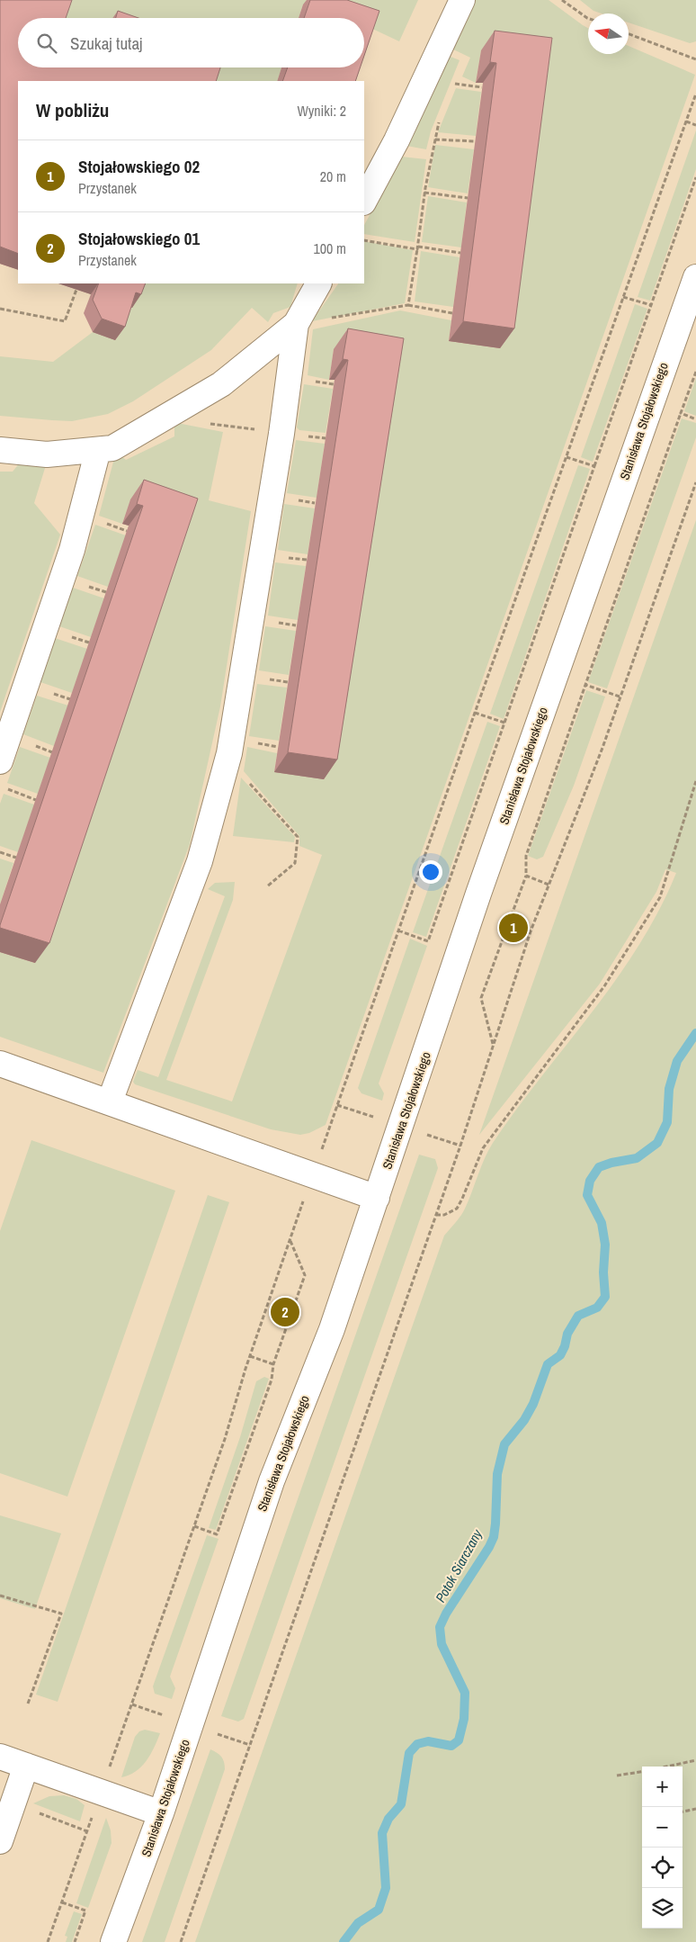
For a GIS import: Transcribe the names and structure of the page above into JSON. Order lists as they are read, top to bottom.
{
  "streets": {
    "street": ["Stanisława Stojałowskiego"]
  },
  "water": ["Potok Siarczany"],
  "north": "left",
  "page": {
    "search": "Szukaj tutaj",
    "heading": ["W pobliżu", "Wyniki: 2"],
    "list": [
      {
        "mark": "1",
        "name": "Stojałowskiego 02",
        "note": "Przystanek",
        "value": "20 m"
      },
      {
        "mark": "2",
        "name": "Stojałowskiego 01",
        "note": "Przystanek",
        "value": "100 m"
      }
    ],
    "pins": ["1", "2"],
    "map_buttons": ["+", "−"]
  }
}
